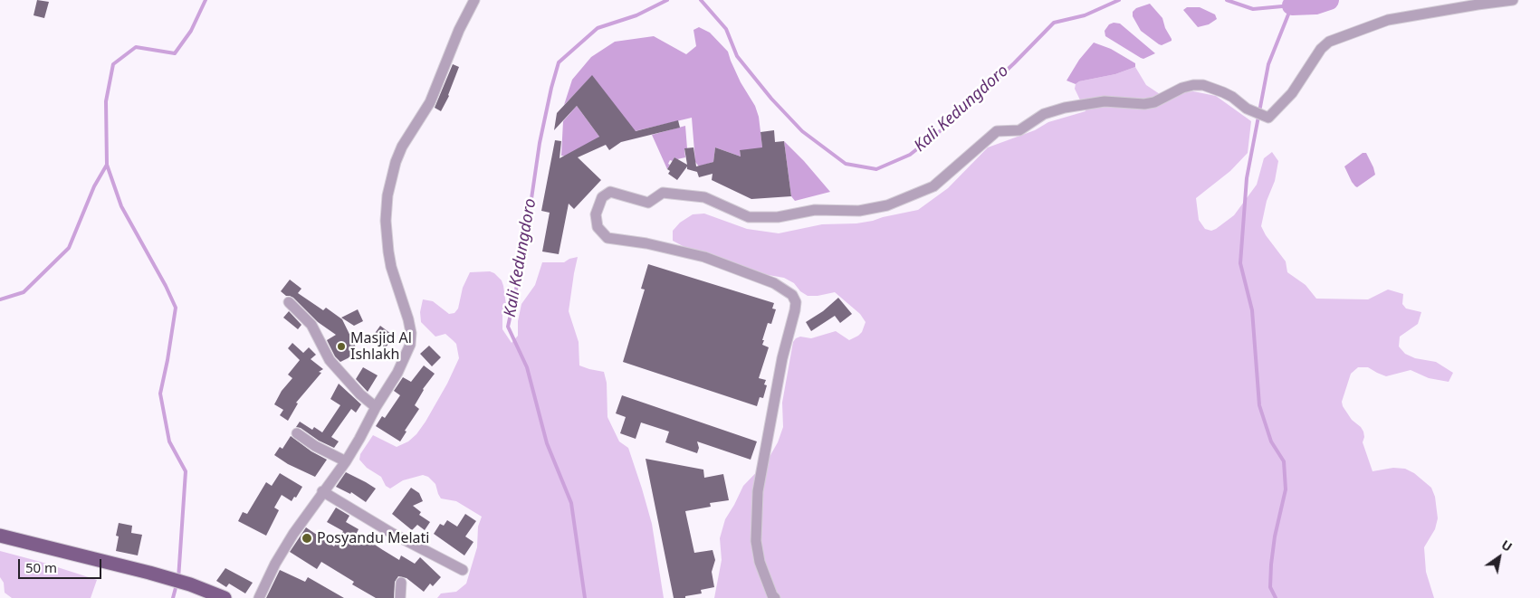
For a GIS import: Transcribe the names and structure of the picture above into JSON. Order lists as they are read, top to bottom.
{
  "water": ["Kali Kedungdoro"],
  "places": ["Masjid Al Ishlakh", "Posyandu Melati"],
  "scale_bar": "50 m",
  "north": "top right"
}
